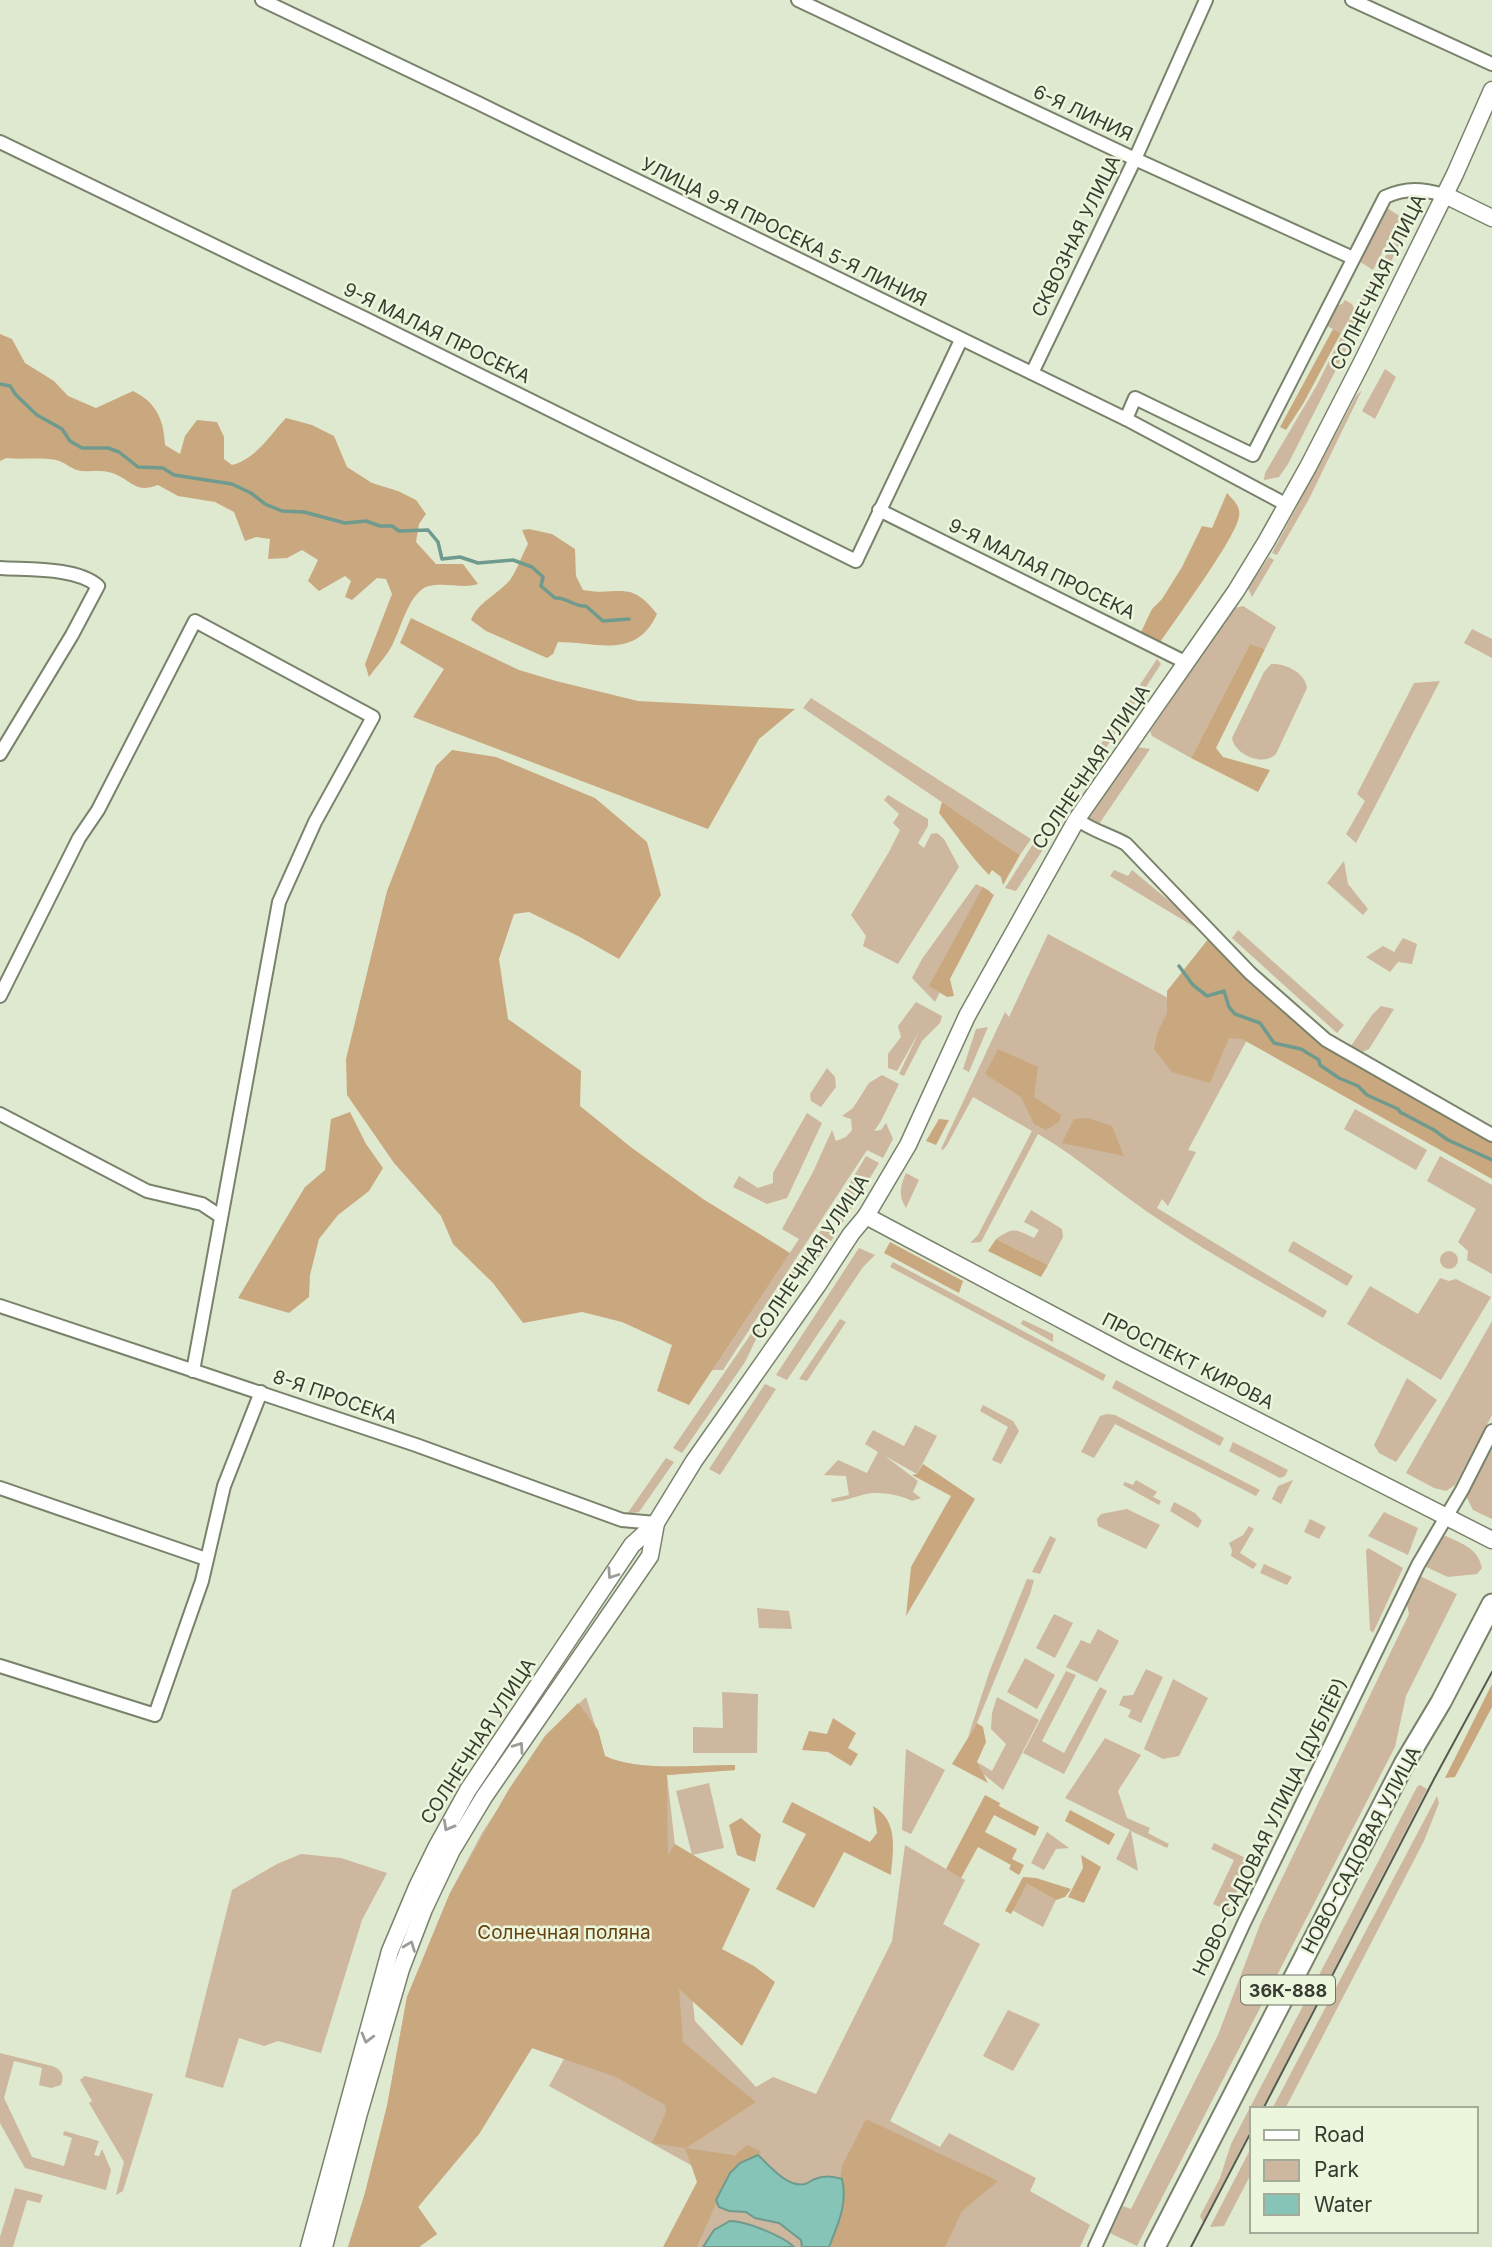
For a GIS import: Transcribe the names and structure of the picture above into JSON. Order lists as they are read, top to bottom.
{
  "streets": {
    "main road": [
      "СОЛНЕЧНАЯ УЛИЦА",
      "ПРОСПЕКТ КИРОВА",
      "НОВО-САДОВАЯ УЛИЦА",
      "36К-888"
    ],
    "street": [
      "6-Я ЛИНИЯ",
      "УЛИЦА 9-Я ПРОСЕКА 5-Я ЛИНИЯ",
      "СКВОЗНАЯ УЛИЦА",
      "9-Я МАЛАЯ ПРОСЕКА",
      "8-Я ПРОСЕКА",
      "НОВО-САДОВАЯ УЛИЦА (ДУБЛЁР)"
    ]
  },
  "crossings": [
    ["6-Я ЛИНИЯ", "СКВОЗНАЯ УЛИЦА"],
    ["УЛИЦА 9-Я ПРОСЕКА 5-Я ЛИНИЯ", "СКВОЗНАЯ УЛИЦА"],
    ["УЛИЦА 9-Я ПРОСЕКА 5-Я ЛИНИЯ", "СОЛНЕЧНАЯ УЛИЦА"],
    ["СОЛНЕЧНАЯ УЛИЦА", "9-Я МАЛАЯ ПРОСЕКА"],
    ["СОЛНЕЧНАЯ УЛИЦА", "ПРОСПЕКТ КИРОВА"],
    ["СОЛНЕЧНАЯ УЛИЦА", "8-Я ПРОСЕКА"],
    ["ПРОСПЕКТ КИРОВА", "НОВО-САДОВАЯ УЛИЦА (ДУБЛЁР)"]
  ],
  "parks": ["Солнечная поляна"],
  "legend": ["Road", "Park", "Water"]
}
